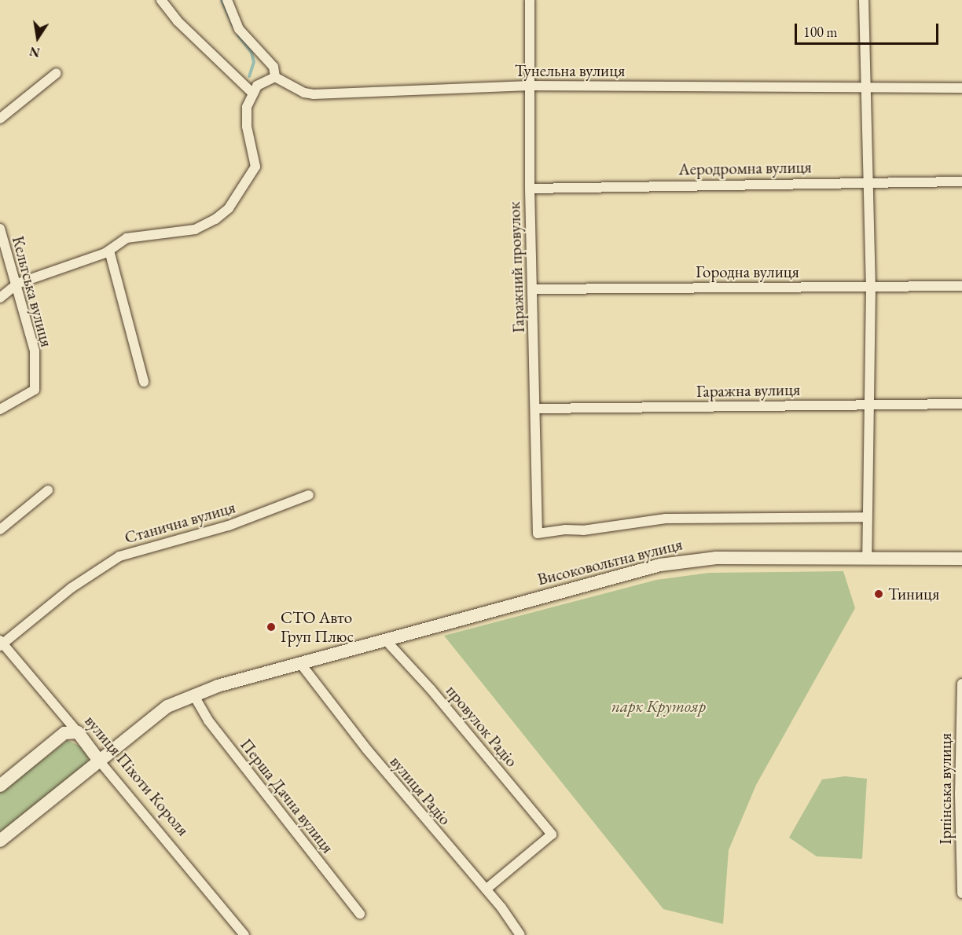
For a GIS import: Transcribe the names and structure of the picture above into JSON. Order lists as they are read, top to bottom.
{
  "streets": {
    "main road": ["Високовольтна вулиця", "вулиця Піхоти Короля"],
    "street": [
      "Тунельна вулиця",
      "Аеродромна вулиця",
      "Гаражний провулок",
      "Городна вулиця",
      "Кельтська вулиця",
      "Гаражна вулиця",
      "Станична вулиця",
      "провулок Радіо",
      "Ірпінська вулиця",
      "вулиця Радіо",
      "Перша Дачна вулиця"
    ]
  },
  "crossings": [
    ["Тунельна вулиця", "Гаражний провулок"],
    ["Аеродромна вулиця", "Гаражний провулок"],
    ["Гаражний провулок", "Городна вулиця"],
    ["Гаражний провулок", "Гаражна вулиця"],
    ["Гаражний провулок", "Високовольтна вулиця"],
    ["Станична вулиця", "вулиця Піхоти Короля"],
    ["Високовольтна вулиця", "провулок Радіо"],
    ["Високовольтна вулиця", "вулиця Піхоти Короля"],
    ["Високовольтна вулиця", "вулиця Радіо"],
    ["Високовольтна вулиця", "Перша Дачна вулиця"],
    ["провулок Радіо", "вулиця Радіо"]
  ],
  "parks": ["парк Крутояр"],
  "places": ["Тиниця", "СТО Авто Груп Плюс"],
  "scale_bar": "100 m",
  "north": "bottom"
}
